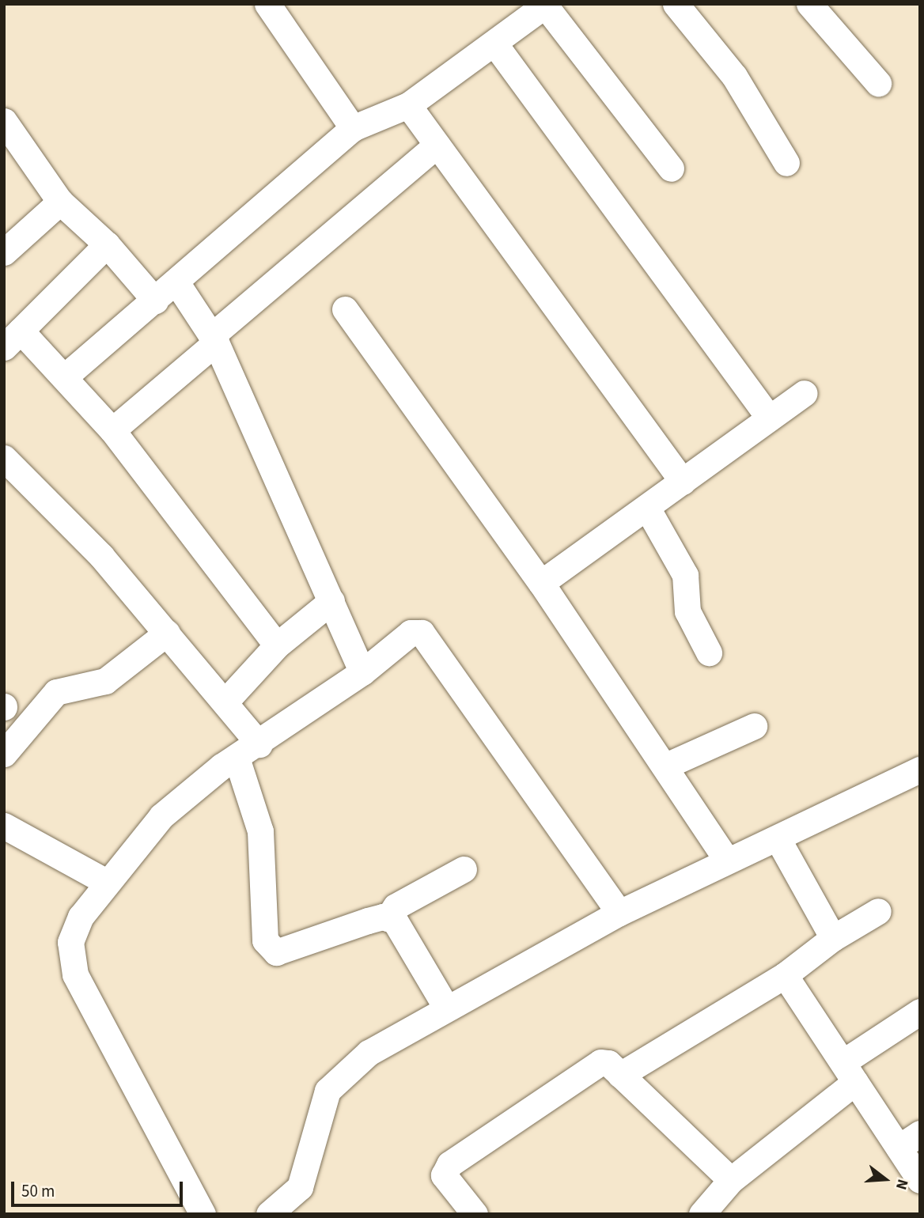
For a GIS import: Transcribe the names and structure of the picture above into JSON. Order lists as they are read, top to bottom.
{
  "scale_bar": "50 m",
  "north": "right"
}
